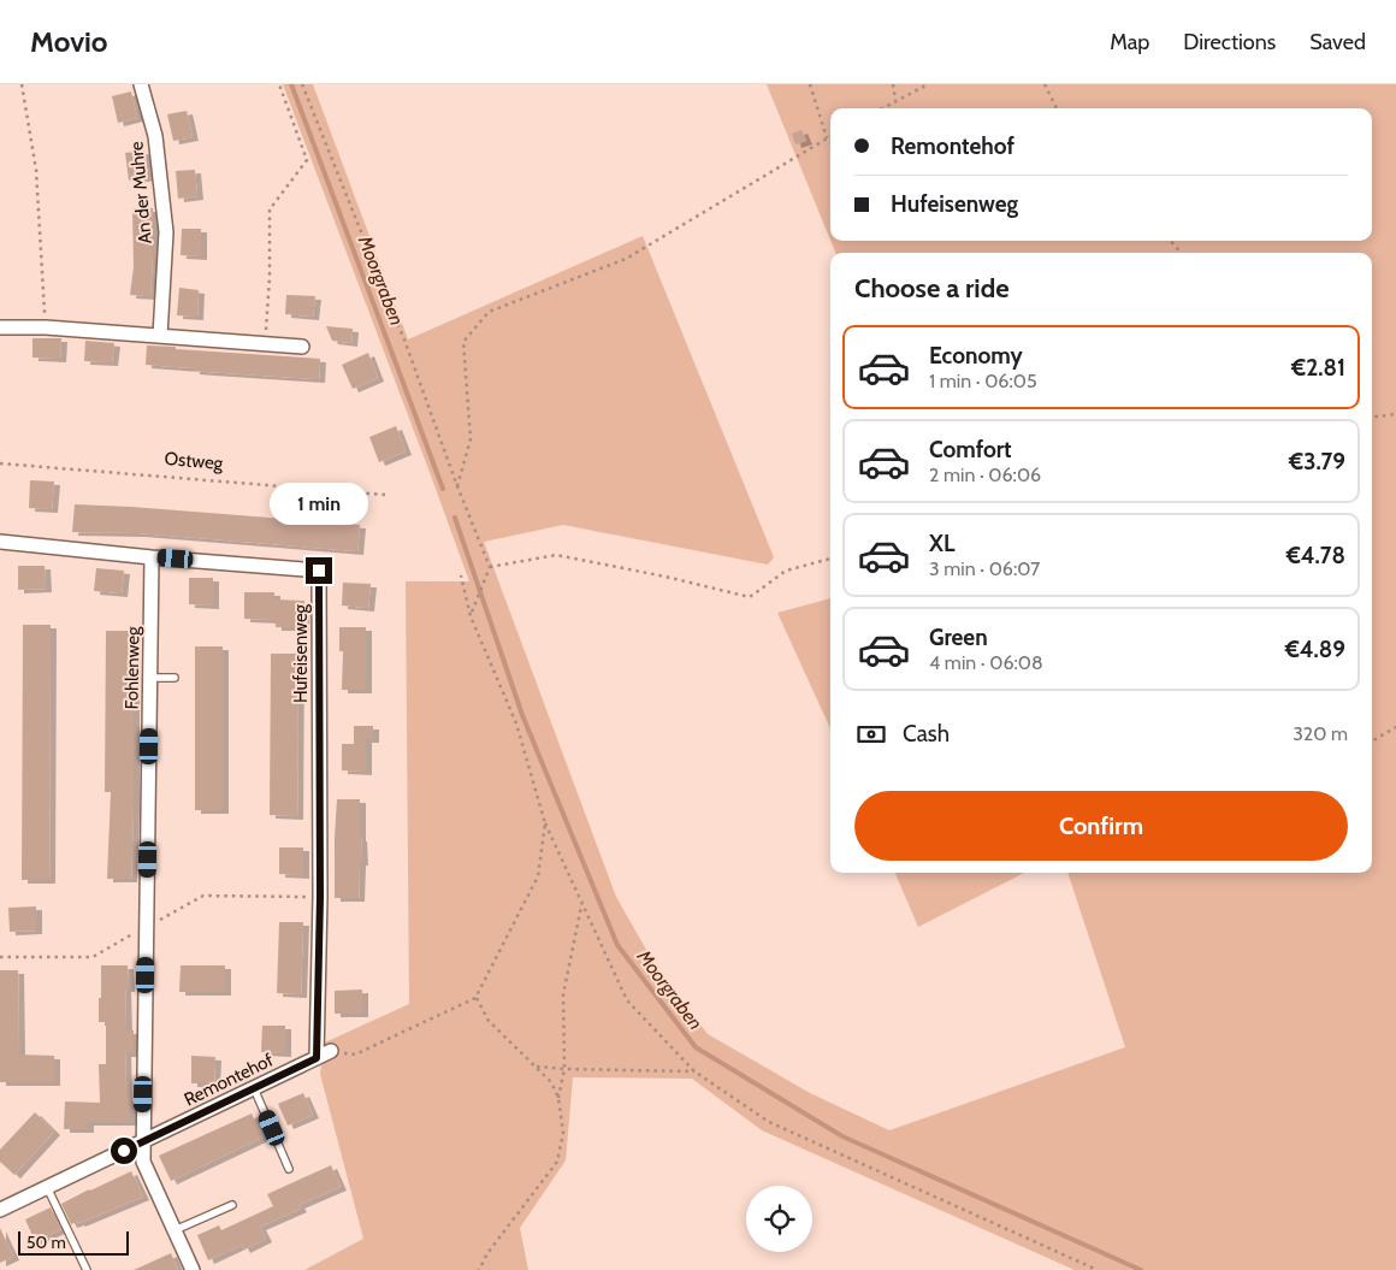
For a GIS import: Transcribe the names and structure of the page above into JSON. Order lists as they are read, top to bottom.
{
  "streets": {
    "street": [
      "An der Muhre",
      "Hufeisenweg",
      "Fohlenweg",
      "Remontehof"
    ],
    "path": ["Ostweg"]
  },
  "crossings": [
    ["Hufeisenweg", "Fohlenweg"],
    ["Hufeisenweg", "Remontehof"],
    ["Fohlenweg", "Remontehof"]
  ],
  "water": ["Moorgraben"],
  "scale_bar": "50 m",
  "page": {
    "header": "Movio",
    "nav": ["Map", "Directions", "Saved"],
    "banner": ["Remontehof", "Hufeisenweg"],
    "heading": "Choose a ride",
    "list": [
      {
        "name": "Economy",
        "note": "1 min · 06:05",
        "value": "€2.81"
      },
      {
        "name": "Comfort",
        "note": "2 min · 06:06",
        "value": "€3.79"
      },
      {
        "name": "XL",
        "note": "3 min · 06:07",
        "value": "€4.78"
      },
      {
        "name": "Green",
        "note": "4 min · 06:08",
        "value": "€4.89"
      }
    ],
    "bubble": "1 min",
    "pay": ["Cash", "320 m"],
    "buttons": "Confirm",
    "scale": "50 m"
  }
}
